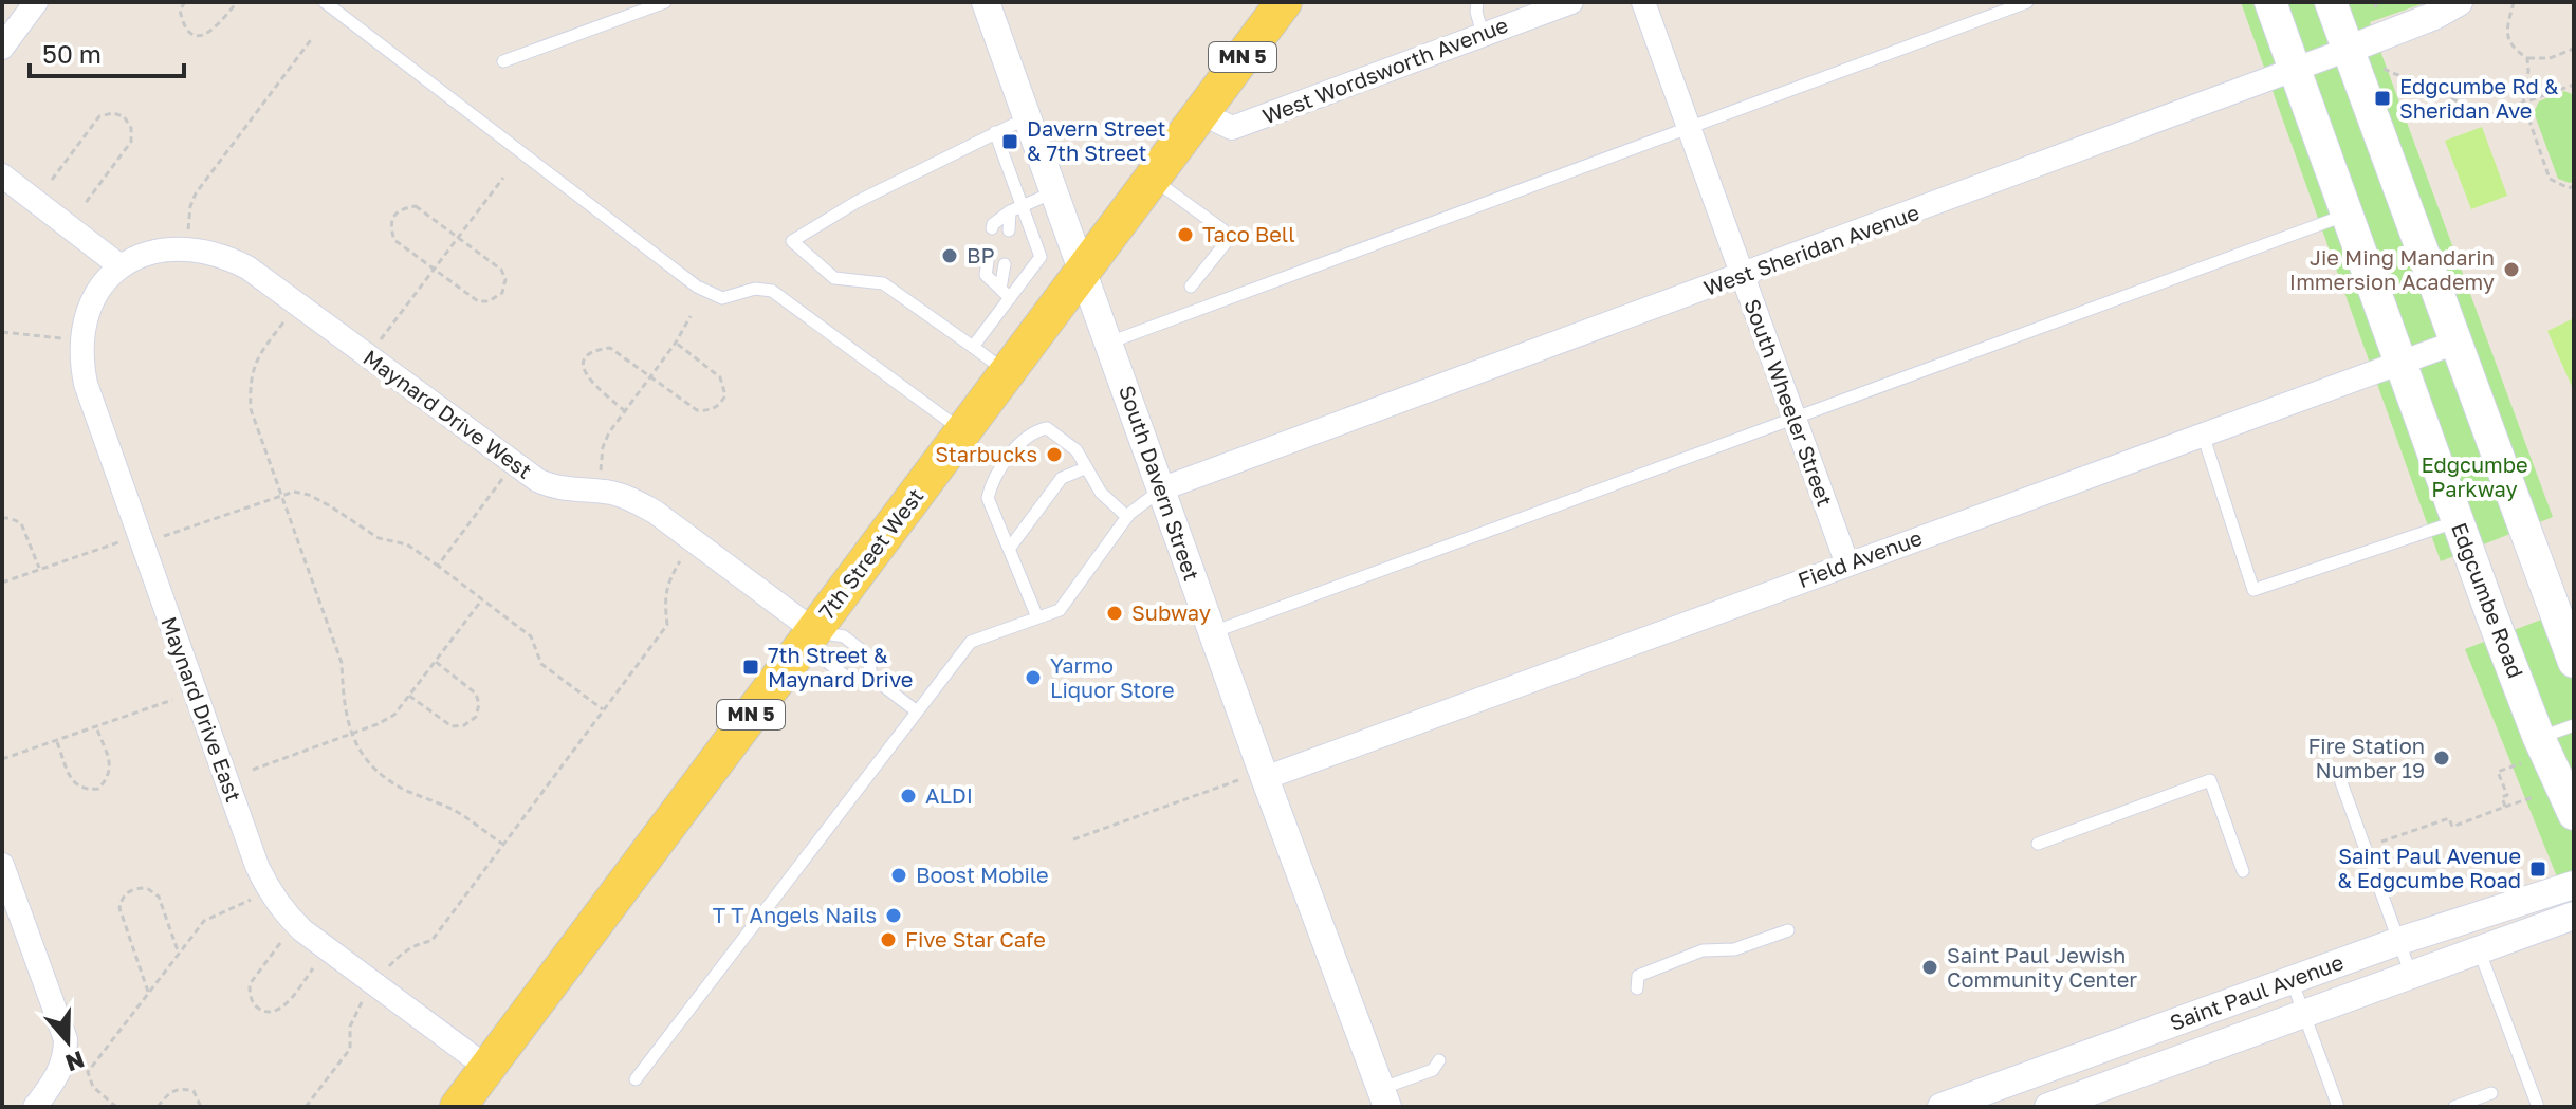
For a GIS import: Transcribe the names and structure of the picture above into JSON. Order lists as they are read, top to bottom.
{
  "streets": {
    "main road": ["MN 5", "7th Street West", "Edgcumbe Road"],
    "street": [
      "West Wordsworth Avenue",
      "West Sheridan Avenue",
      "South Wheeler Street",
      "Maynard Drive West",
      "South Davern Street",
      "Field Avenue",
      "Maynard Drive East",
      "Saint Paul Avenue"
    ]
  },
  "crossings": [
    ["West Wordsworth Avenue", "7th Street West"],
    ["West Sheridan Avenue", "South Wheeler Street"],
    ["West Sheridan Avenue", "South Davern Street"],
    ["West Sheridan Avenue", "Edgcumbe Road"],
    ["South Wheeler Street", "Field Avenue"],
    ["Maynard Drive West", "7th Street West"],
    ["Maynard Drive West", "Maynard Drive East"],
    ["South Davern Street", "7th Street West"],
    ["South Davern Street", "Field Avenue"],
    ["7th Street West", "Maynard Drive East"],
    ["Field Avenue", "Edgcumbe Road"]
  ],
  "parks": ["Edgcumbe Parkway"],
  "places": {
    "transit": [
      "Edgcumbe Rd & Sheridan Ave",
      "Davern Street & 7th Street",
      "7th Street & Maynard Drive",
      "Saint Paul Avenue & Edgcumbe Road"
    ],
    "other": [
      "Taco Bell",
      "BP",
      "Jie Ming Mandarin Immersion Academy",
      "Starbucks",
      "Subway",
      "Yarmo Liquor Store",
      "Fire Station Number 19",
      "ALDI",
      "Boost Mobile",
      "T T Angels Nails",
      "Five Star Cafe",
      "Saint Paul Jewish Community Center"
    ]
  },
  "scale_bar": "50 m",
  "north": "bottom"
}
